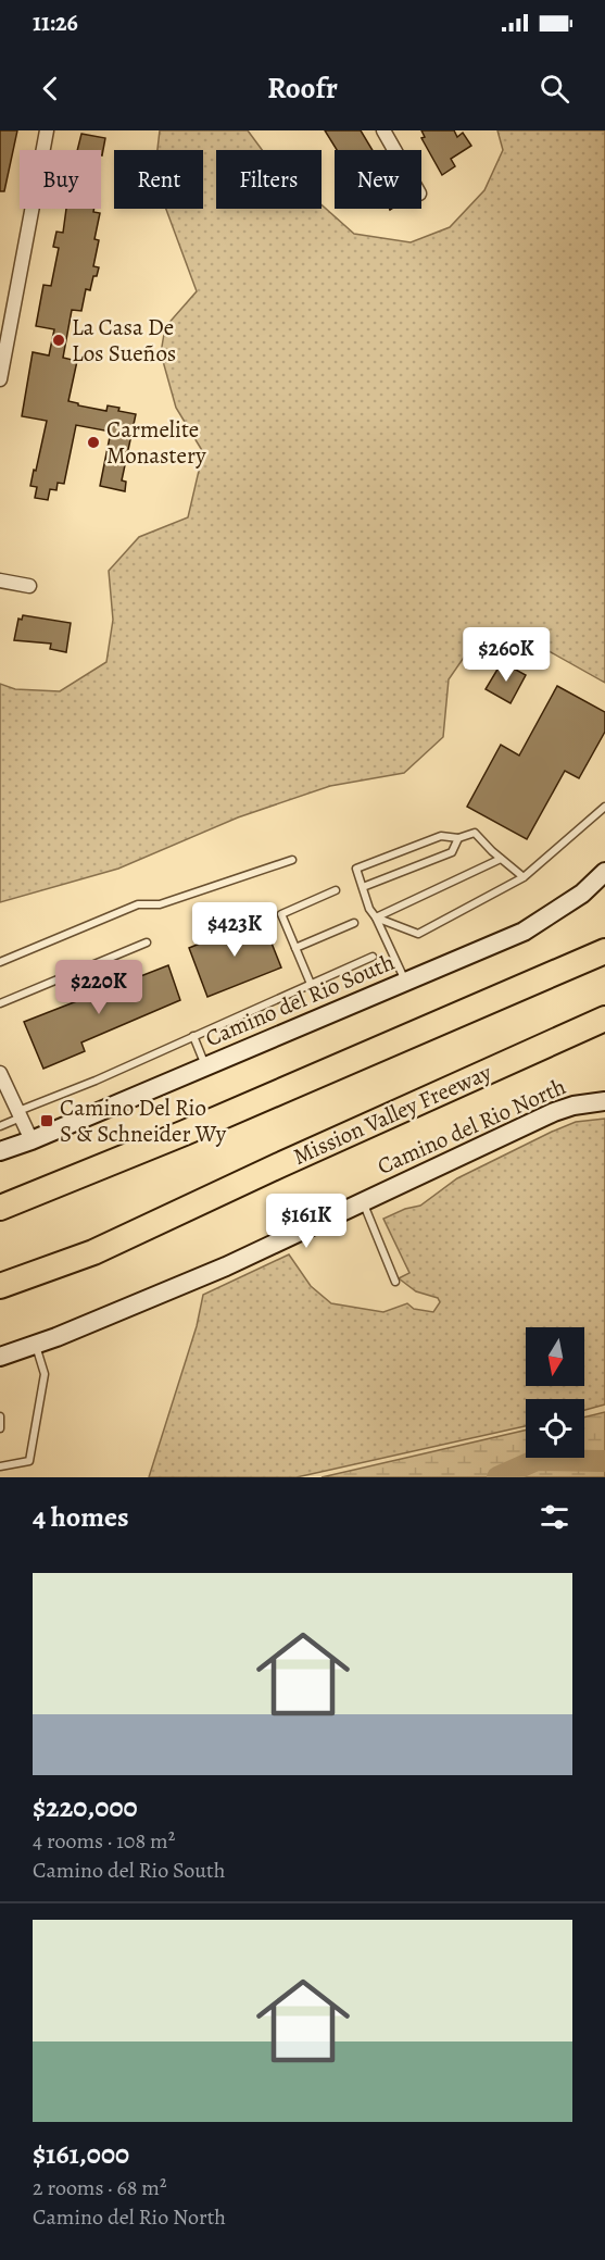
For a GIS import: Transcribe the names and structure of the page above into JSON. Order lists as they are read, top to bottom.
{
  "streets": {
    "highway": ["Mission Valley Freeway"],
    "street": ["Camino del Rio South", "Camino del Rio North"]
  },
  "places": {
    "other": ["La Casa De Los Sueños", "Carmelite Monastery"],
    "transit": ["Camino Del Rio S & Schneider Wy"]
  },
  "north": "bottom",
  "page": {
    "status": "11:26",
    "header": "Roofr",
    "chip": [
      "Buy",
      "Rent",
      "Filters",
      "New"
    ],
    "price": [
      "$260K",
      "$423K",
      "$220K",
      "$161K"
    ],
    "heading": "4 homes",
    "list": [
      {
        "name": "$220,000",
        "note": "4 rooms · 108 m² · Camino del Rio South"
      },
      {
        "name": "$161,000",
        "note": "2 rooms · 68 m² · Camino del Rio North"
      }
    ]
  }
}
